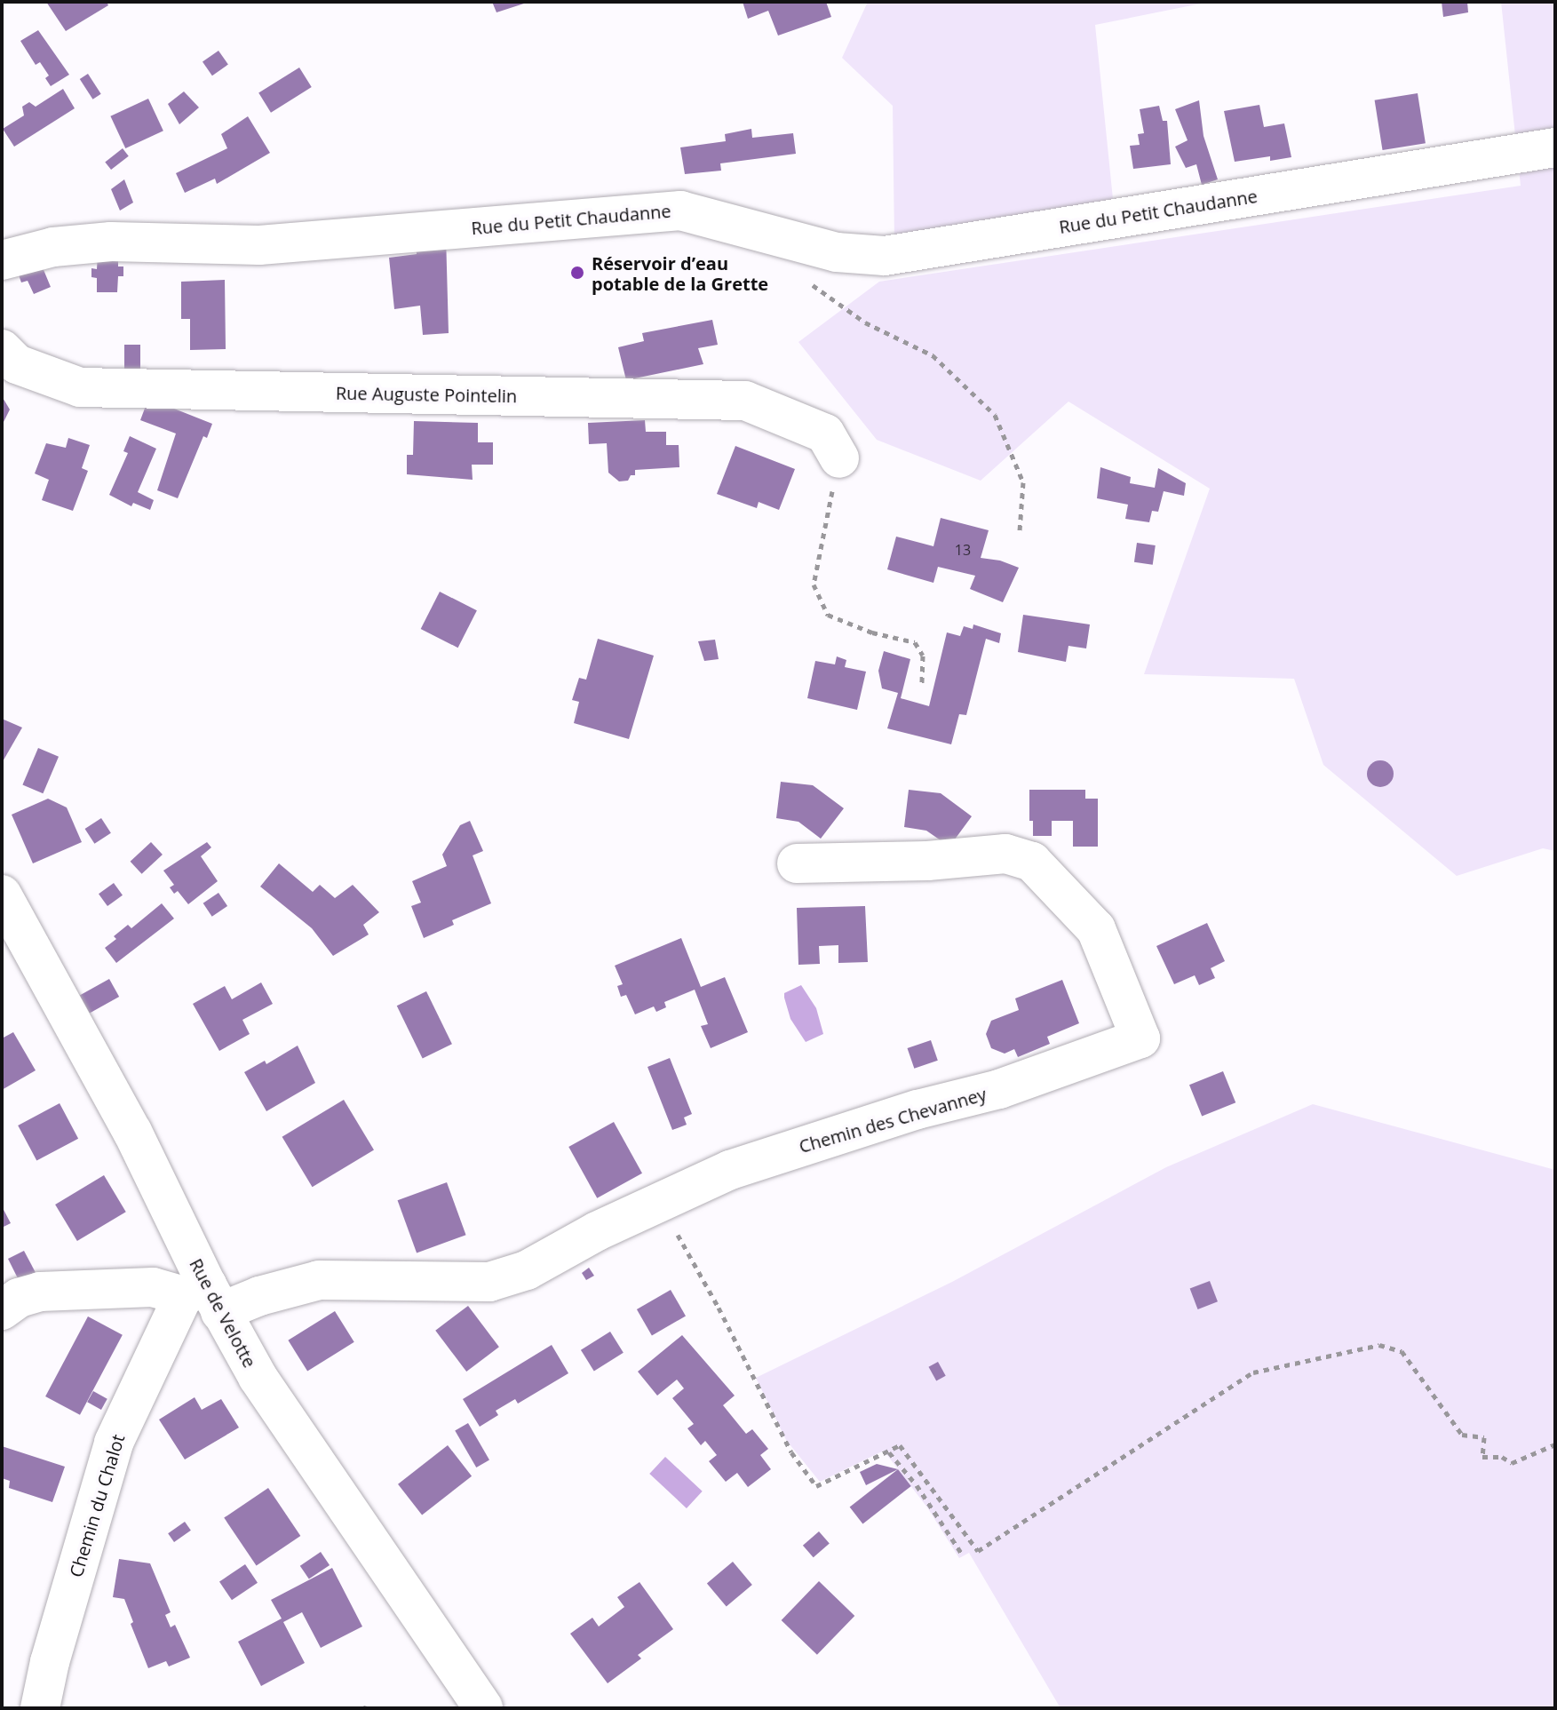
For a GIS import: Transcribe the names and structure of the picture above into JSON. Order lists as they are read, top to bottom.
{
  "streets": {
    "street": [
      "Rue du Petit Chaudanne",
      "Rue Auguste Pointelin",
      "Chemin des Chevanney",
      "Rue de Velotte",
      "Chemin du Chalot"
    ]
  },
  "crossings": [
    ["Chemin des Chevanney", "Rue de Velotte"],
    ["Chemin des Chevanney", "Chemin du Chalot"],
    ["Rue de Velotte", "Chemin du Chalot"]
  ],
  "places": ["Réservoir d’eau potable de la Grette"],
  "house_numbers": ["13"]
}
